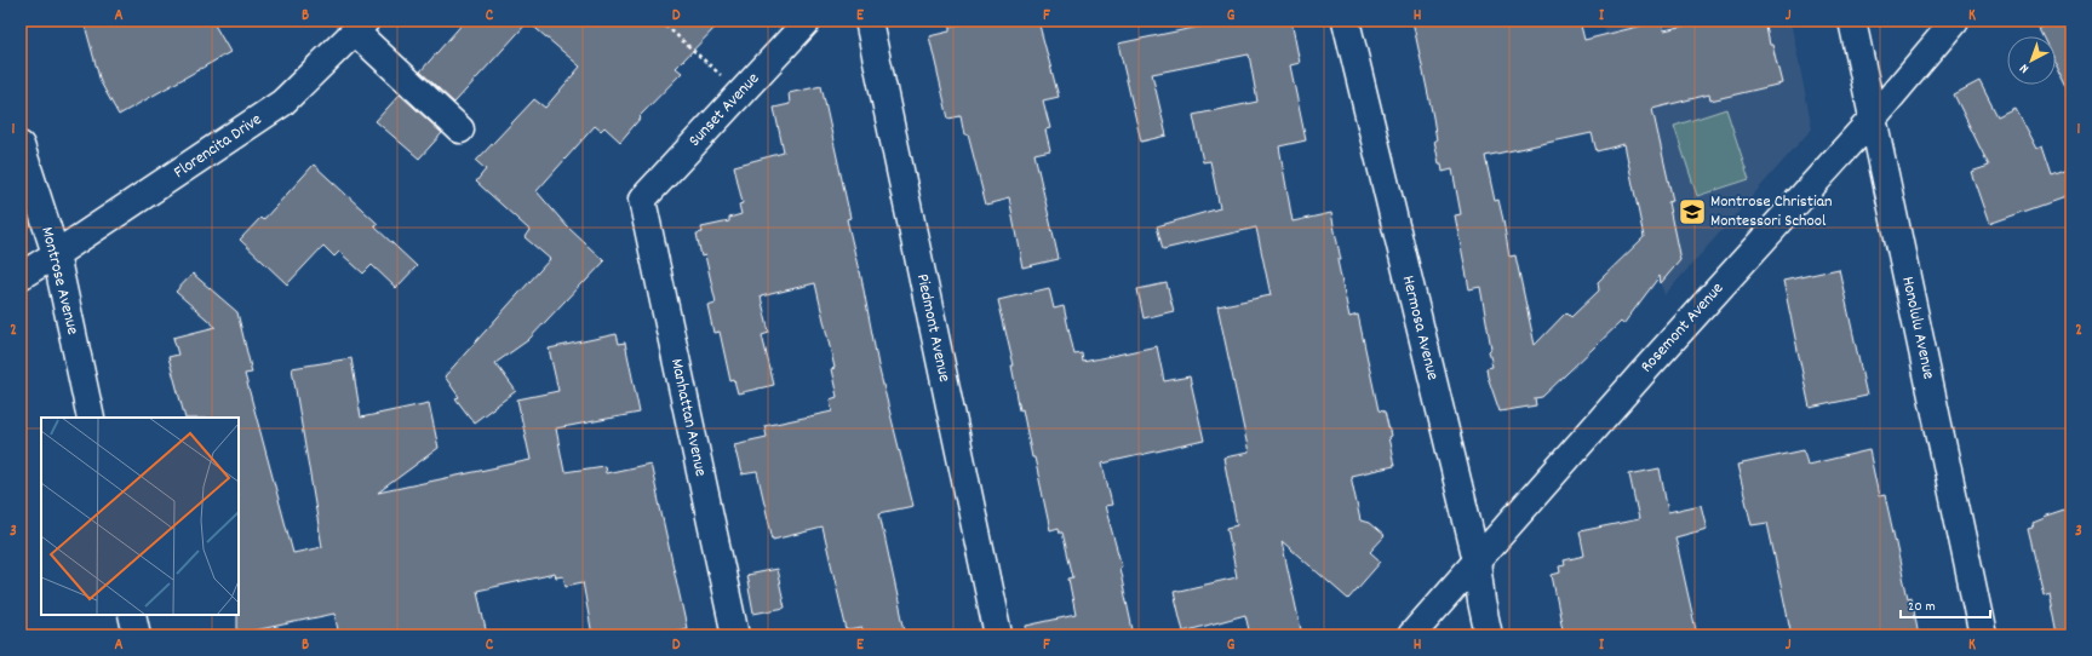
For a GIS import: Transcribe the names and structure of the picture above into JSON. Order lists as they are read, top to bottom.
{
  "streets": {
    "street": [
      "Sunset Avenue",
      "Florencita Drive",
      "Montrose Avenue",
      "Piedmont Avenue",
      "Hermosa Avenue",
      "Rosemont Avenue",
      "Honolulu Avenue",
      "Manhattan Avenue"
    ]
  },
  "crossings": [
    ["Sunset Avenue", "Manhattan Avenue"],
    ["Florencita Drive", "Montrose Avenue"],
    ["Hermosa Avenue", "Rosemont Avenue"],
    ["Rosemont Avenue", "Honolulu Avenue"]
  ],
  "places": {
    "school or university": ["Montrose Christian Montessori School"]
  },
  "scale_bar": "20 m",
  "north": "bottom left",
  "grid": {
    "columns": [
      "A",
      "B",
      "C",
      "D",
      "E",
      "F",
      "G",
      "H",
      "I",
      "J",
      "K"
    ],
    "rows": ["1", "2", "3"]
  }
}
